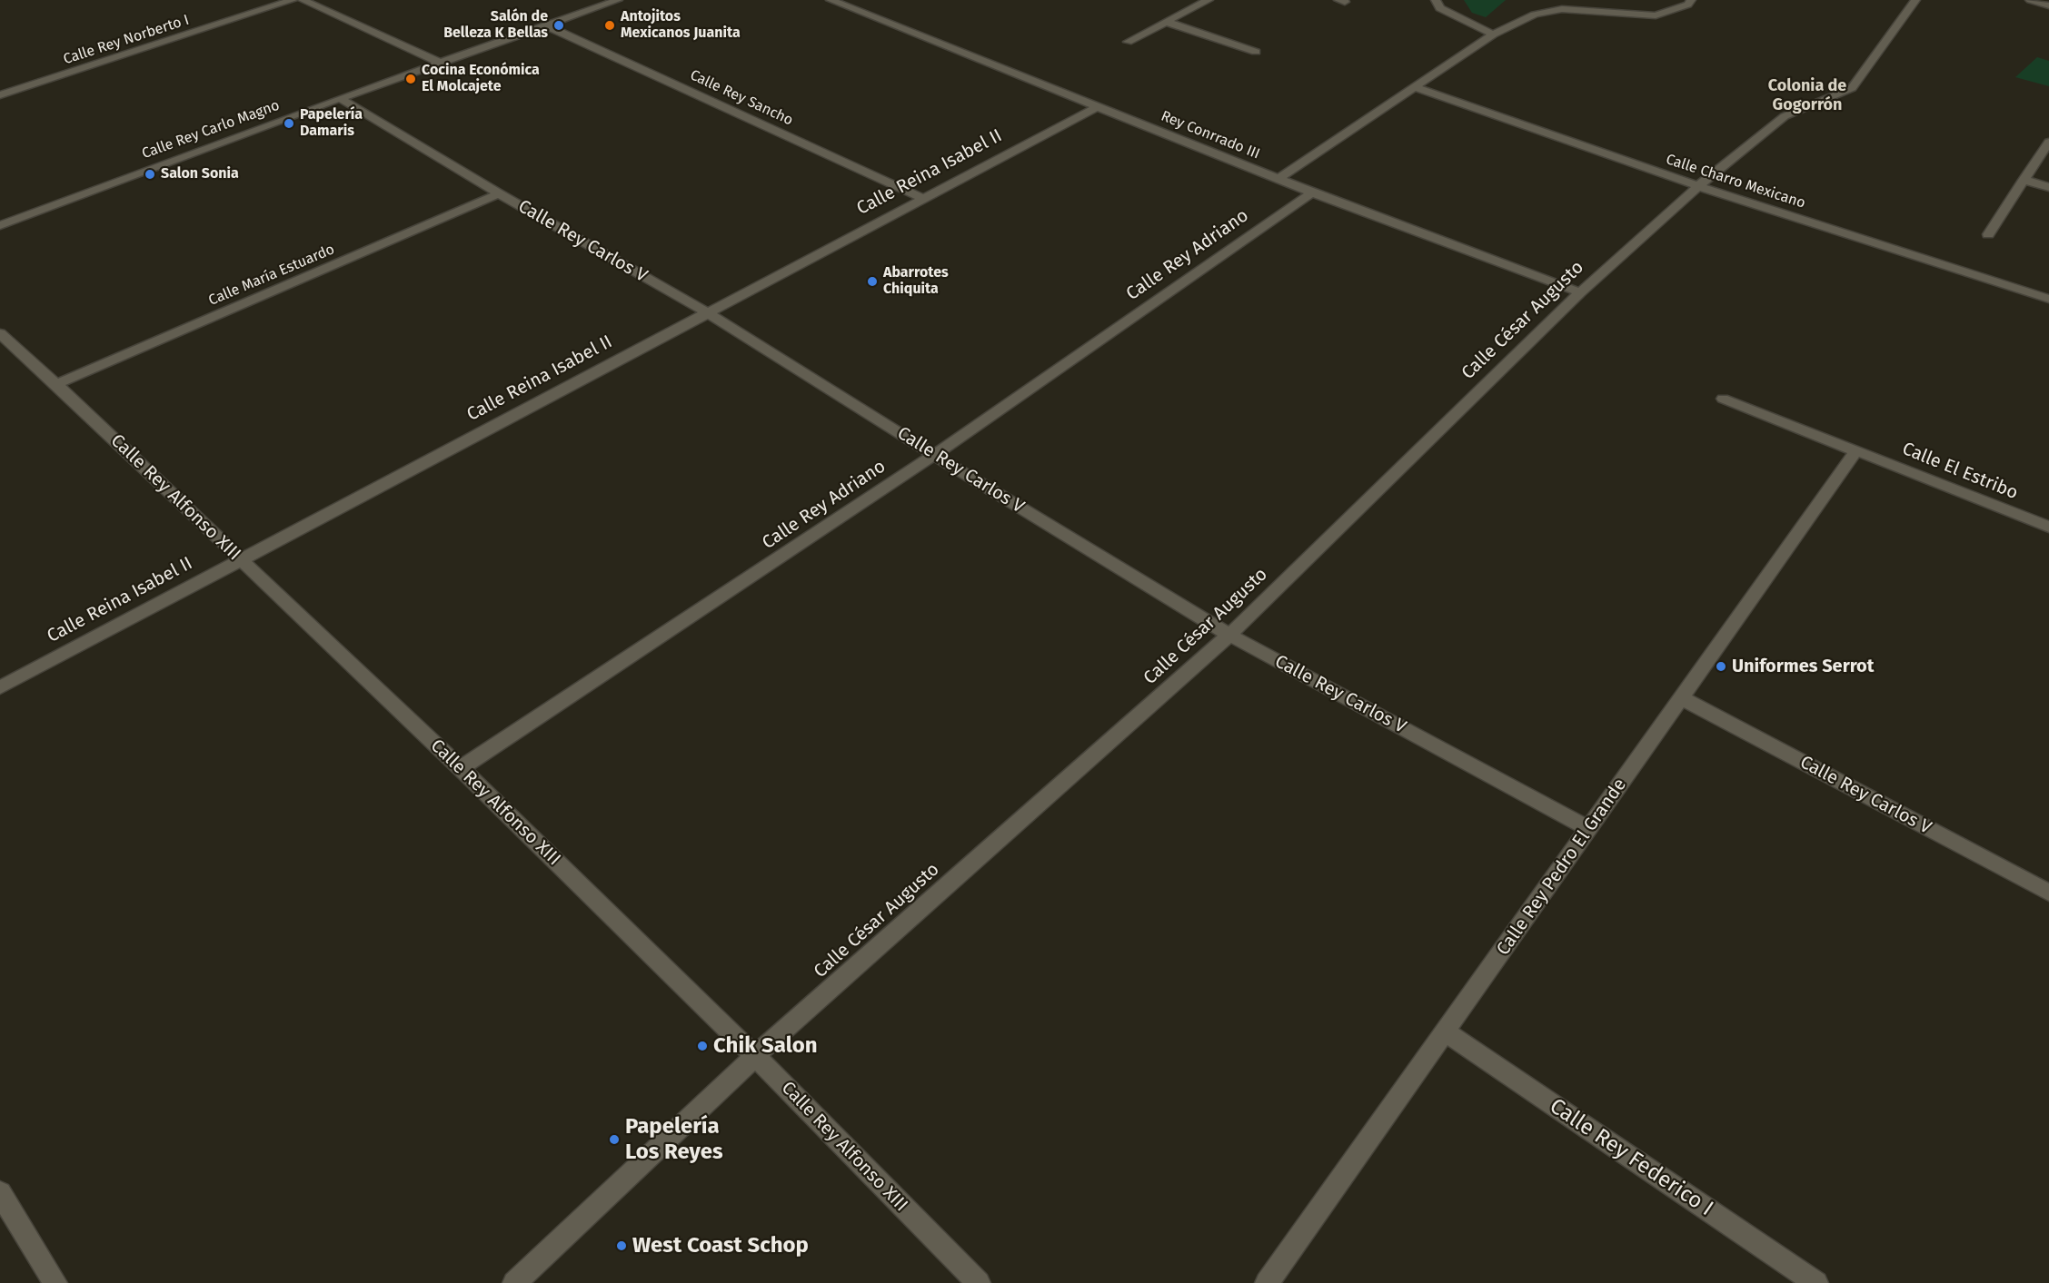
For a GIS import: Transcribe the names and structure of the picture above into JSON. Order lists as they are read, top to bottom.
{
  "streets": {
    "street": [
      "Calle Rey Norberto I",
      "Calle Rey Sancho",
      "Calle Rey Carlo Magno",
      "Rey Conrrado III",
      "Calle Reina Isabel II",
      "Calle Charro Mexicano",
      "Calle Rey Carlos V",
      "Calle Rey Adriano",
      "Calle María Estuardo",
      "Calle César Augusto",
      "Calle El Estribo",
      "Calle Rey Alfonso XIII",
      "Calle Rey Pedro El Grande",
      "Calle Rey Federico I"
    ]
  },
  "crossings": [
    ["Calle Rey Sancho", "Calle Rey Carlo Magno"],
    ["Calle Rey Sancho", "Calle Reina Isabel II"],
    ["Calle Rey Carlo Magno", "Calle Rey Carlos V"],
    ["Rey Conrrado III", "Calle Reina Isabel II"],
    ["Rey Conrrado III", "Calle Rey Adriano"],
    ["Rey Conrrado III", "Calle César Augusto"],
    ["Calle Reina Isabel II", "Calle Rey Carlos V"],
    ["Calle Reina Isabel II", "Calle Rey Alfonso XIII"],
    ["Calle Charro Mexicano", "Calle César Augusto"],
    ["Calle Rey Carlos V", "Calle Rey Adriano"],
    ["Calle Rey Carlos V", "Calle María Estuardo"],
    ["Calle Rey Carlos V", "Calle César Augusto"],
    ["Calle Rey Carlos V", "Calle Rey Pedro El Grande"],
    ["Calle Rey Adriano", "Calle Rey Alfonso XIII"],
    ["Calle María Estuardo", "Calle Rey Alfonso XIII"],
    ["Calle César Augusto", "Calle Rey Alfonso XIII"],
    ["Calle El Estribo", "Calle Rey Pedro El Grande"],
    ["Calle Rey Pedro El Grande", "Calle Rey Federico I"]
  ],
  "districts": ["Colonia de Gogorrón"],
  "places": [
    "Salón de Belleza K Bellas",
    "Antojitos Mexicanos Juanita",
    "Cocina Económica El Molcajete",
    "Papelería Damaris",
    "Salon Sonia",
    "Abarrotes Chiquita",
    "Uniformes Serrot",
    "Chik Salon",
    "Papelería Los Reyes",
    "West Coast Schop"
  ]
}
